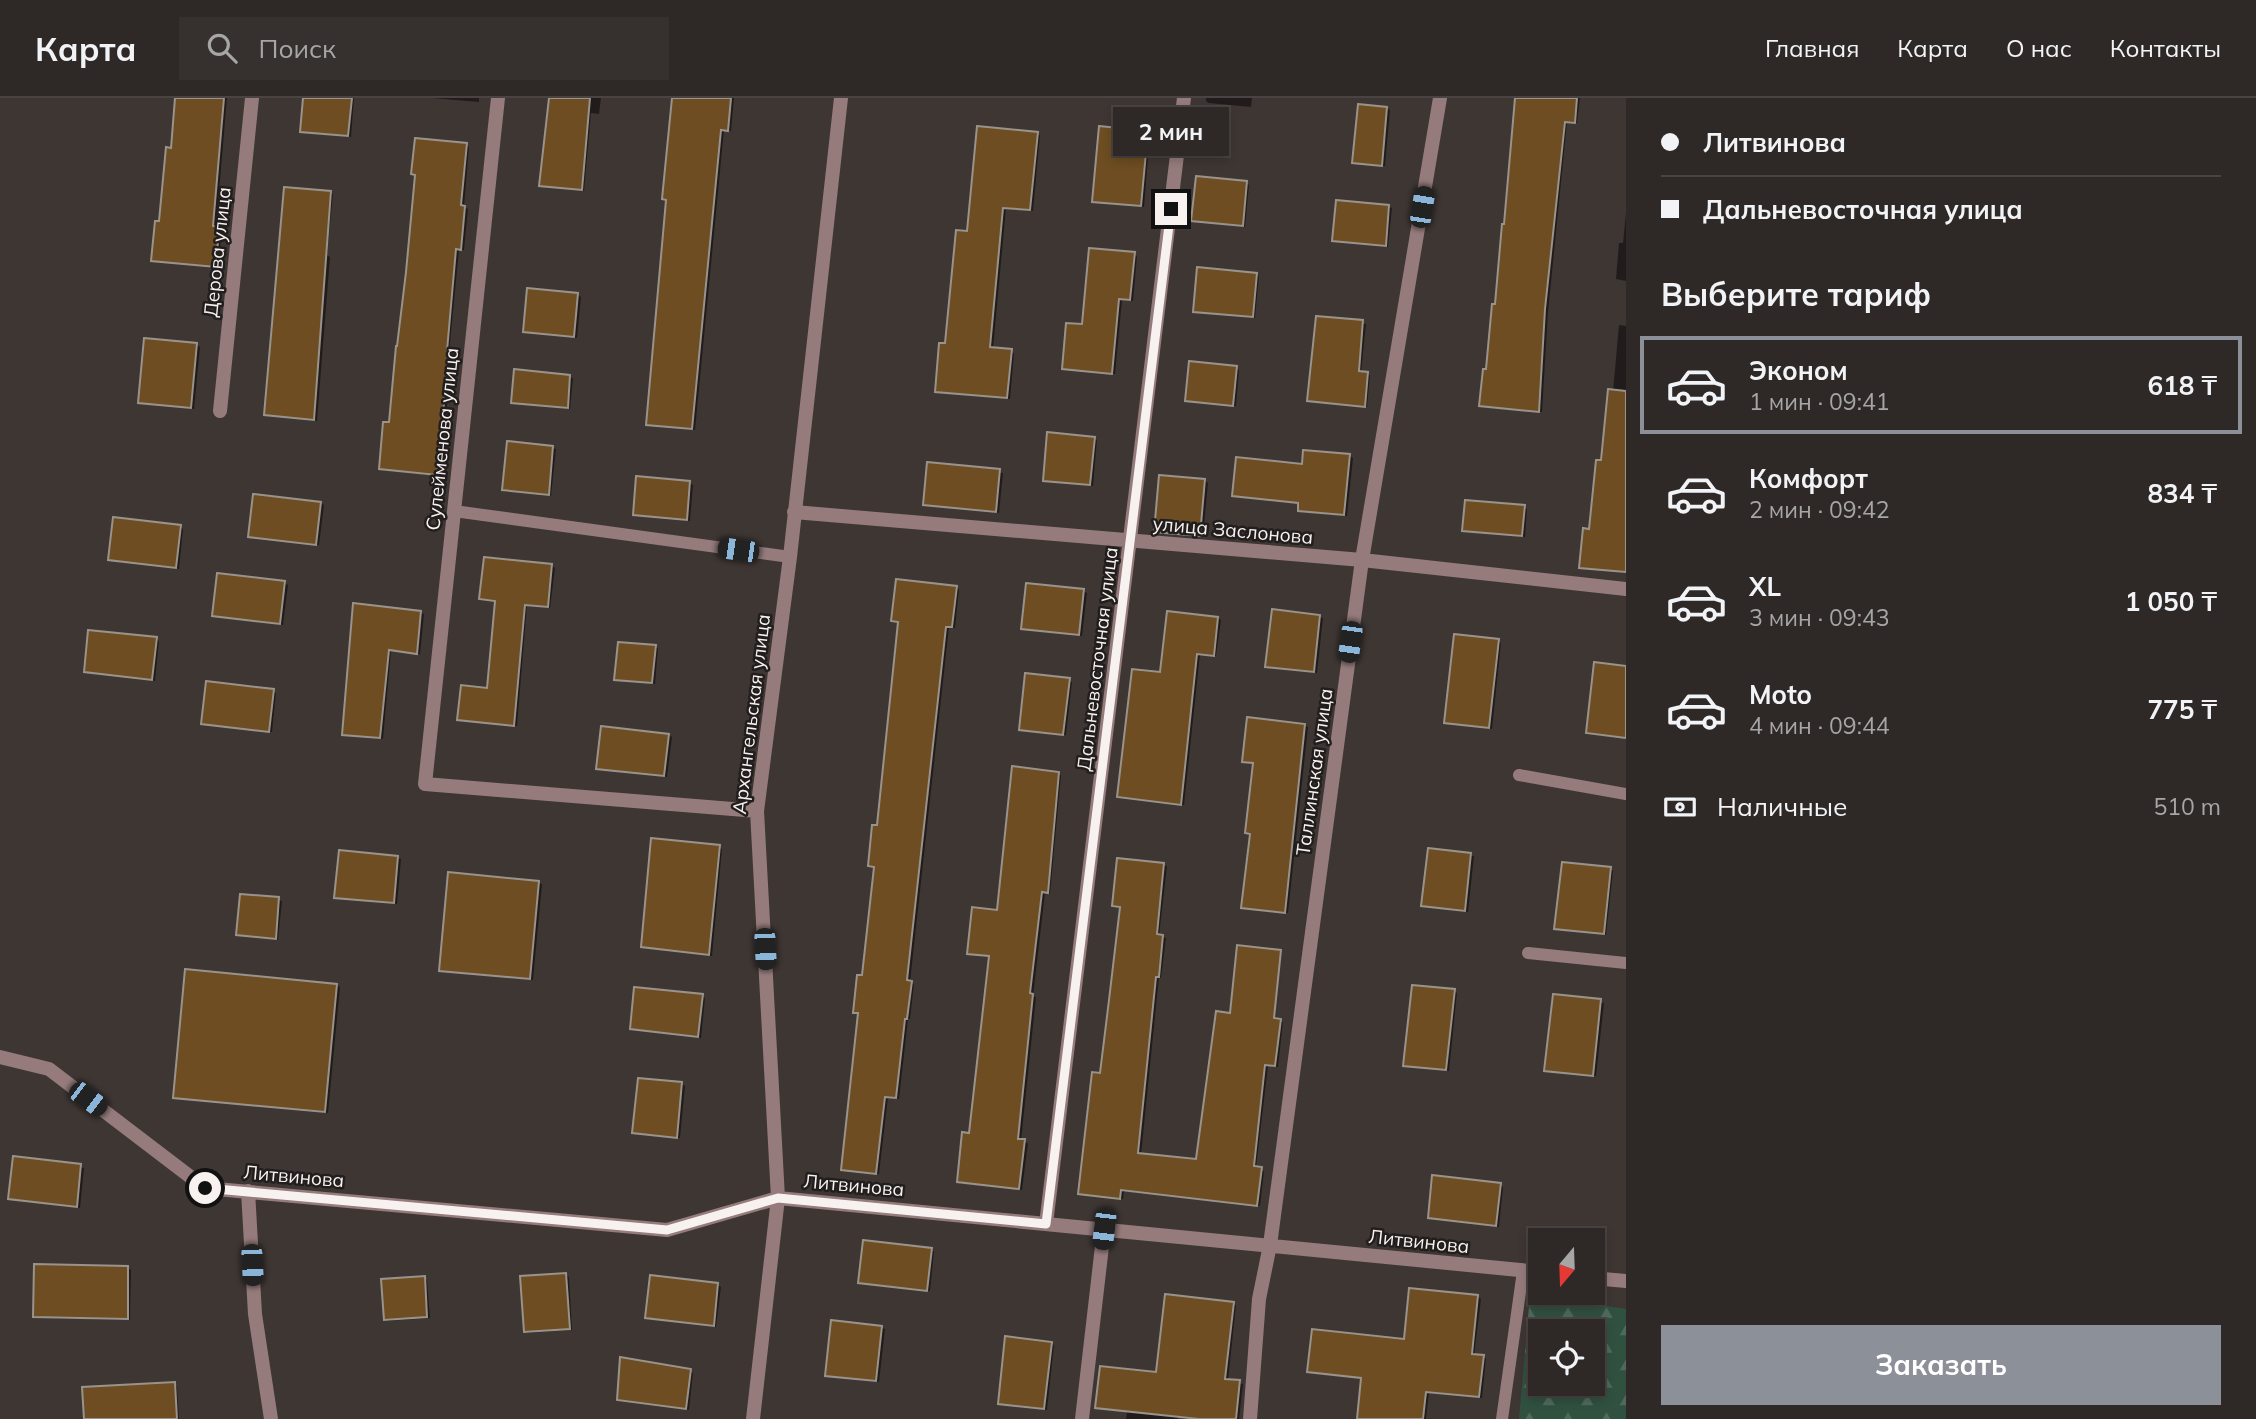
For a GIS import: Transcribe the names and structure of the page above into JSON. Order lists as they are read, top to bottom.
{
  "streets": {
    "street": [
      "Дерова улица",
      "Сулейменова улица",
      "улица Заслонова",
      "Дальневосточная улица",
      "Архангельская улица",
      "Таллинская улица",
      "Литвинова"
    ]
  },
  "crossings": [
    ["Сулейменова улица", "Архангельская улица"],
    ["улица Заслонова", "Дальневосточная улица"],
    ["улица Заслонова", "Архангельская улица"],
    ["улица Заслонова", "Таллинская улица"],
    ["Дальневосточная улица", "Литвинова"],
    ["Архангельская улица", "Литвинова"],
    ["Таллинская улица", "Литвинова"]
  ],
  "north": "bottom",
  "page": {
    "header": "Карта",
    "search": "Поиск",
    "nav": [
      "Главная",
      "Карта",
      "О нас",
      "Контакты"
    ],
    "banner": ["Литвинова", "Дальневосточная улица"],
    "bubble": "2 мин",
    "heading": "Выберите тариф",
    "list": [
      {
        "name": "Эконом",
        "note": "1 мин · 09:41",
        "value": "618 ₸"
      },
      {
        "name": "Комфорт",
        "note": "2 мин · 09:42",
        "value": "834 ₸"
      },
      {
        "name": "XL",
        "note": "3 мин · 09:43",
        "value": "1 050 ₸"
      },
      {
        "name": "Moto",
        "note": "4 мин · 09:44",
        "value": "775 ₸"
      }
    ],
    "pay": ["Наличные", "510 m"],
    "buttons": "Заказать"
  }
}
